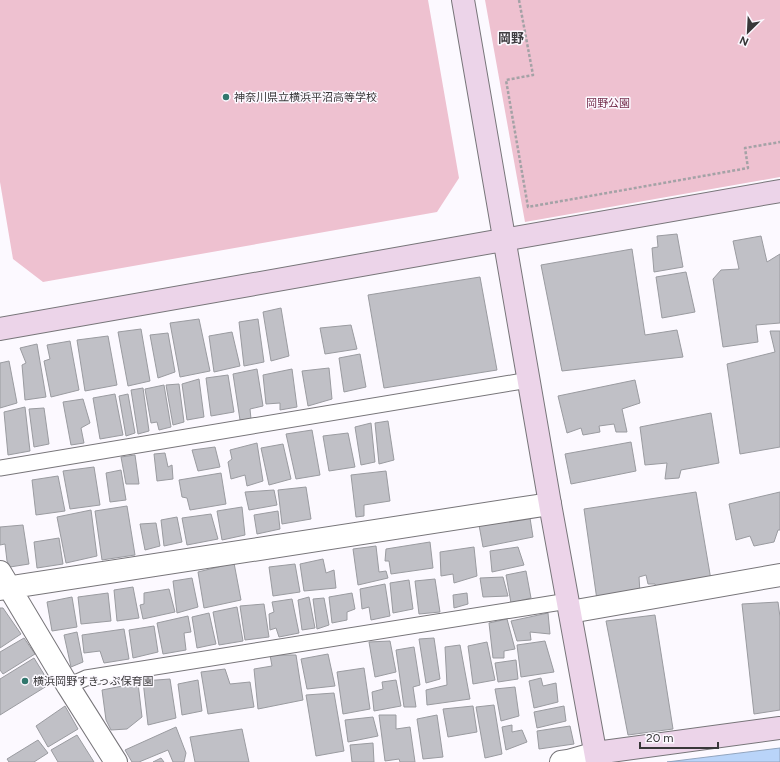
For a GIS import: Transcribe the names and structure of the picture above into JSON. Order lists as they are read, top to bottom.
{
  "districts": ["岡野"],
  "parks": ["岡野公園"],
  "places": ["神奈川県立横浜平沼高等学校", "横浜岡野すきっぷ保育園"],
  "scale_bar": "20 m",
  "north": "bottom left"
}
